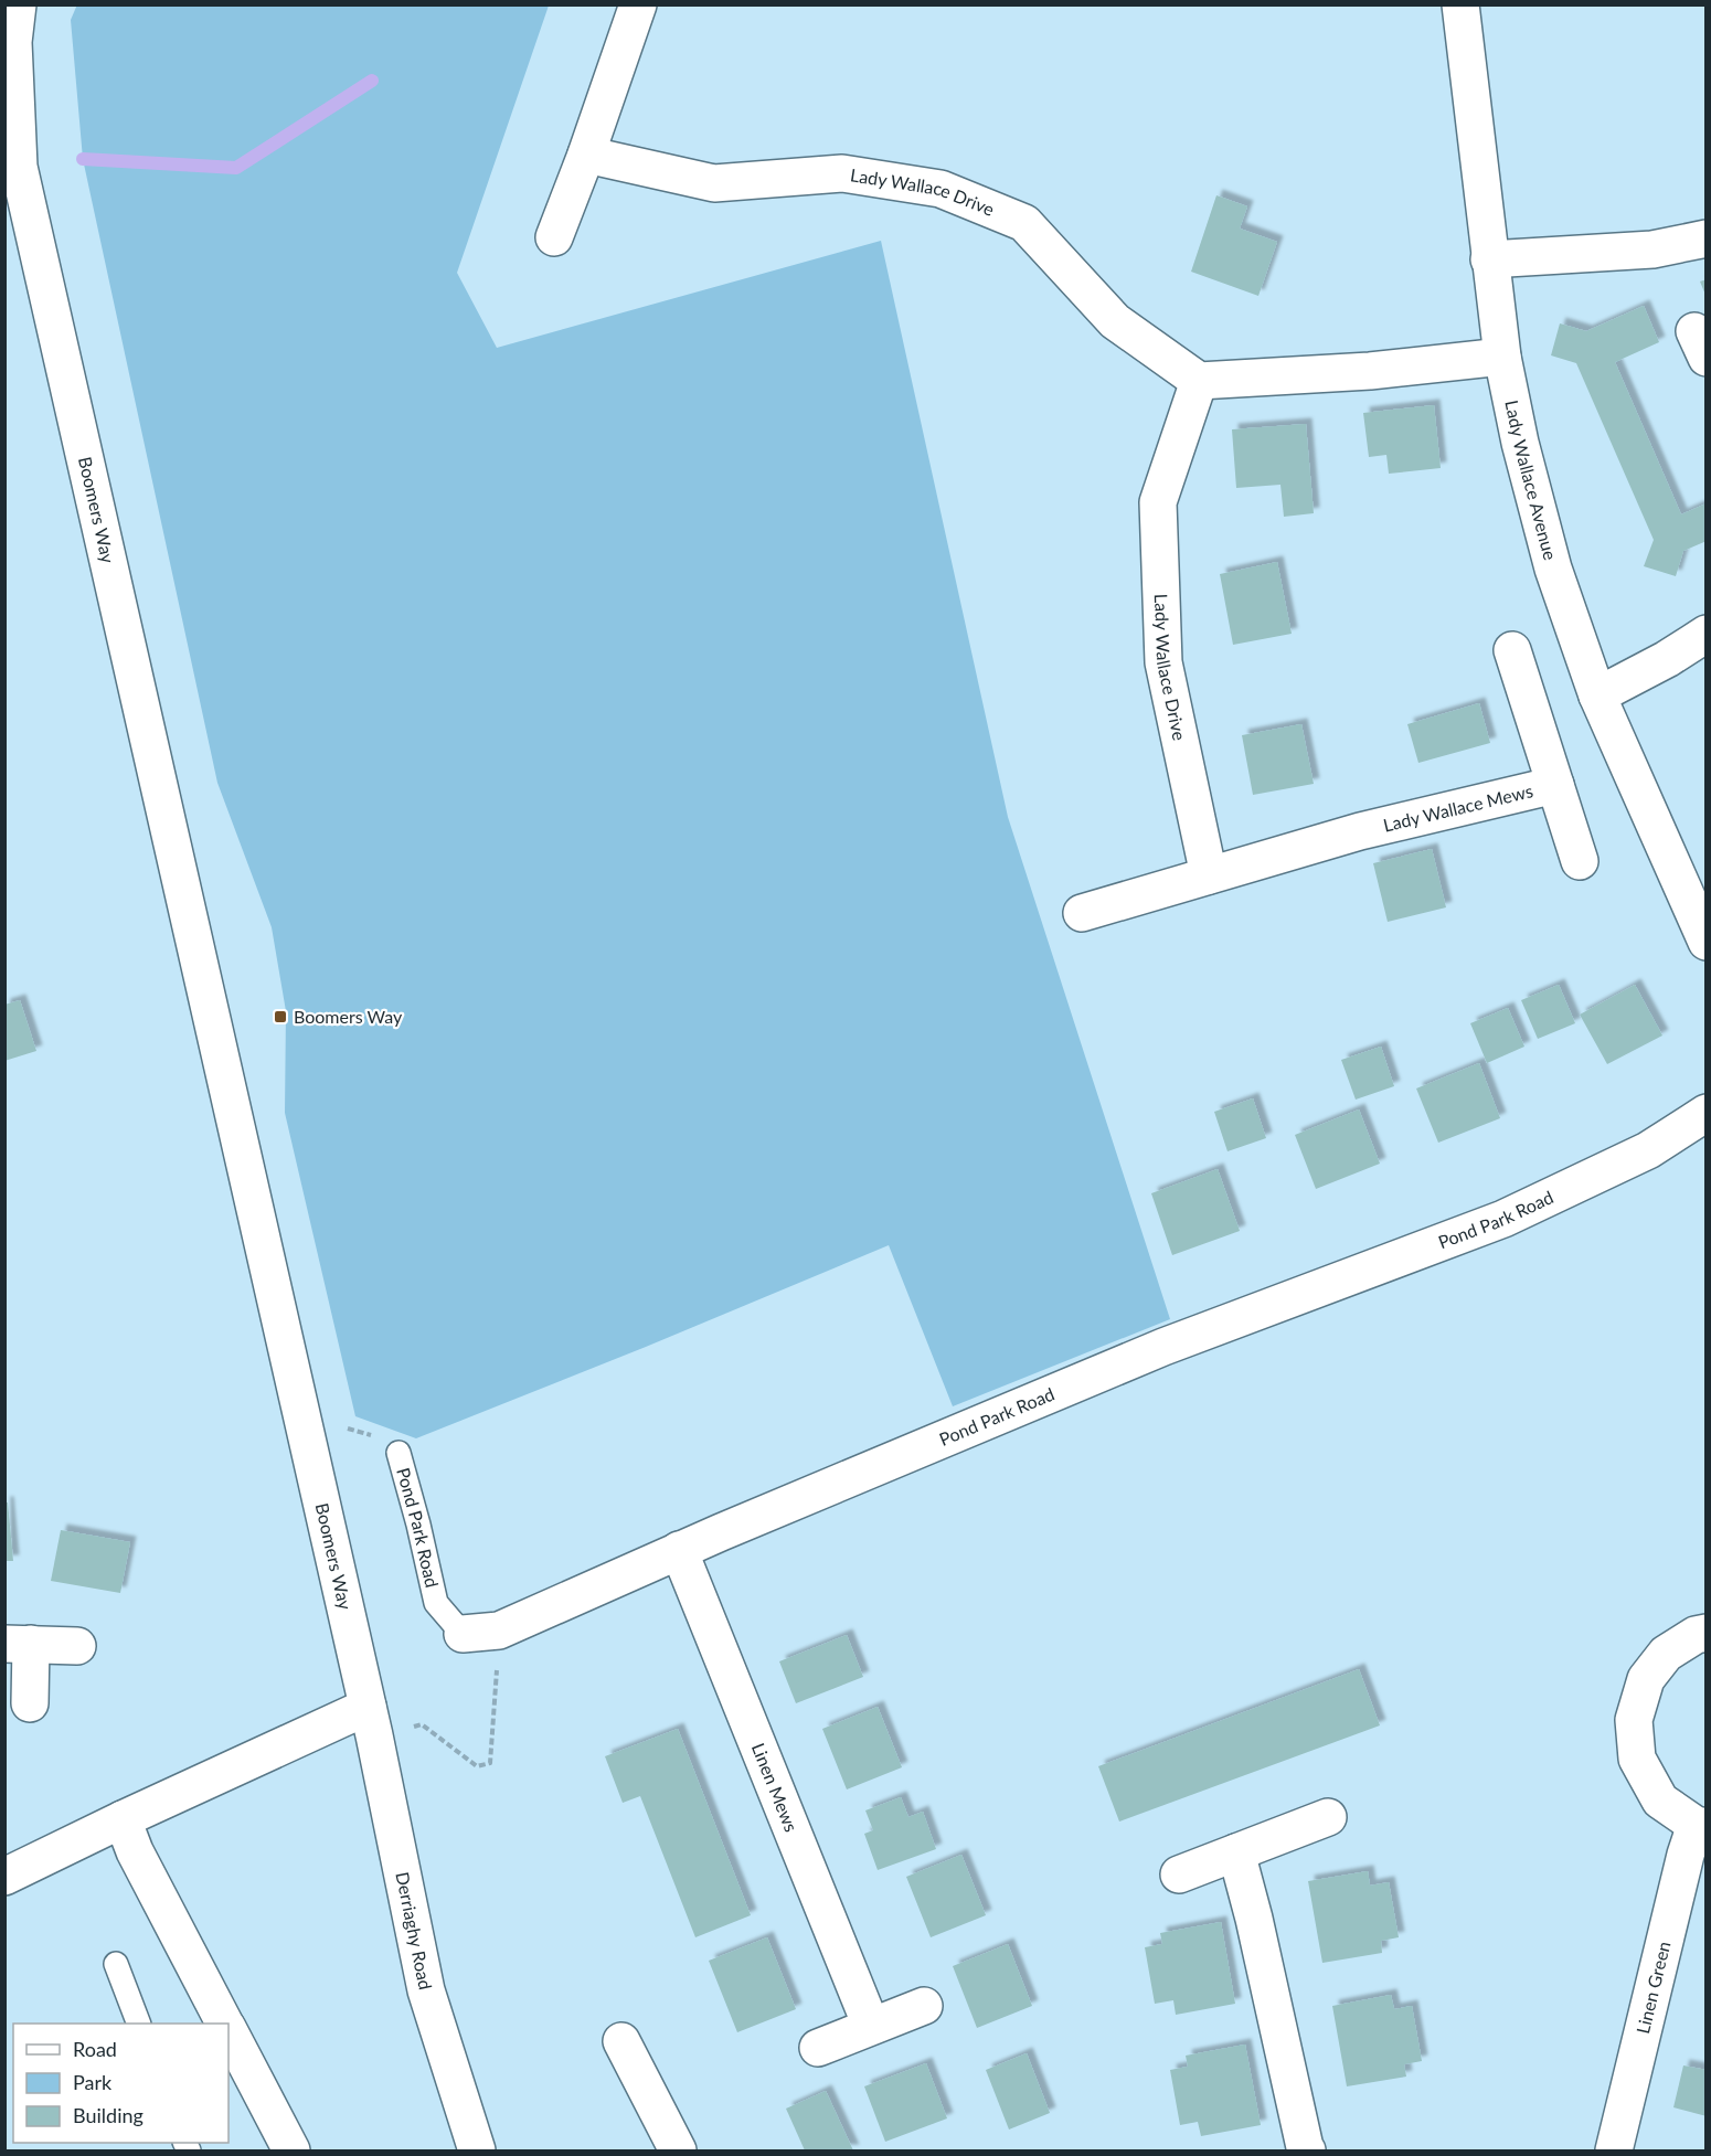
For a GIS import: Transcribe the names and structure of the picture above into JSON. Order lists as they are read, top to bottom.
{
  "streets": {
    "street": [
      "Lady Wallace Drive",
      "Lady Wallace Avenue",
      "Boomers Way",
      "Lady Wallace Mews",
      "Pond Park Road",
      "Linen Mews",
      "Derriaghy Road",
      "Linen Green"
    ]
  },
  "crossings": [
    ["Lady Wallace Drive", "Lady Wallace Mews"],
    ["Boomers Way", "Derriaghy Road"],
    ["Pond Park Road", "Linen Mews"]
  ],
  "places": {
    "transit": ["Boomers Way"]
  },
  "legend": ["Road", "Park", "Building"]
}
